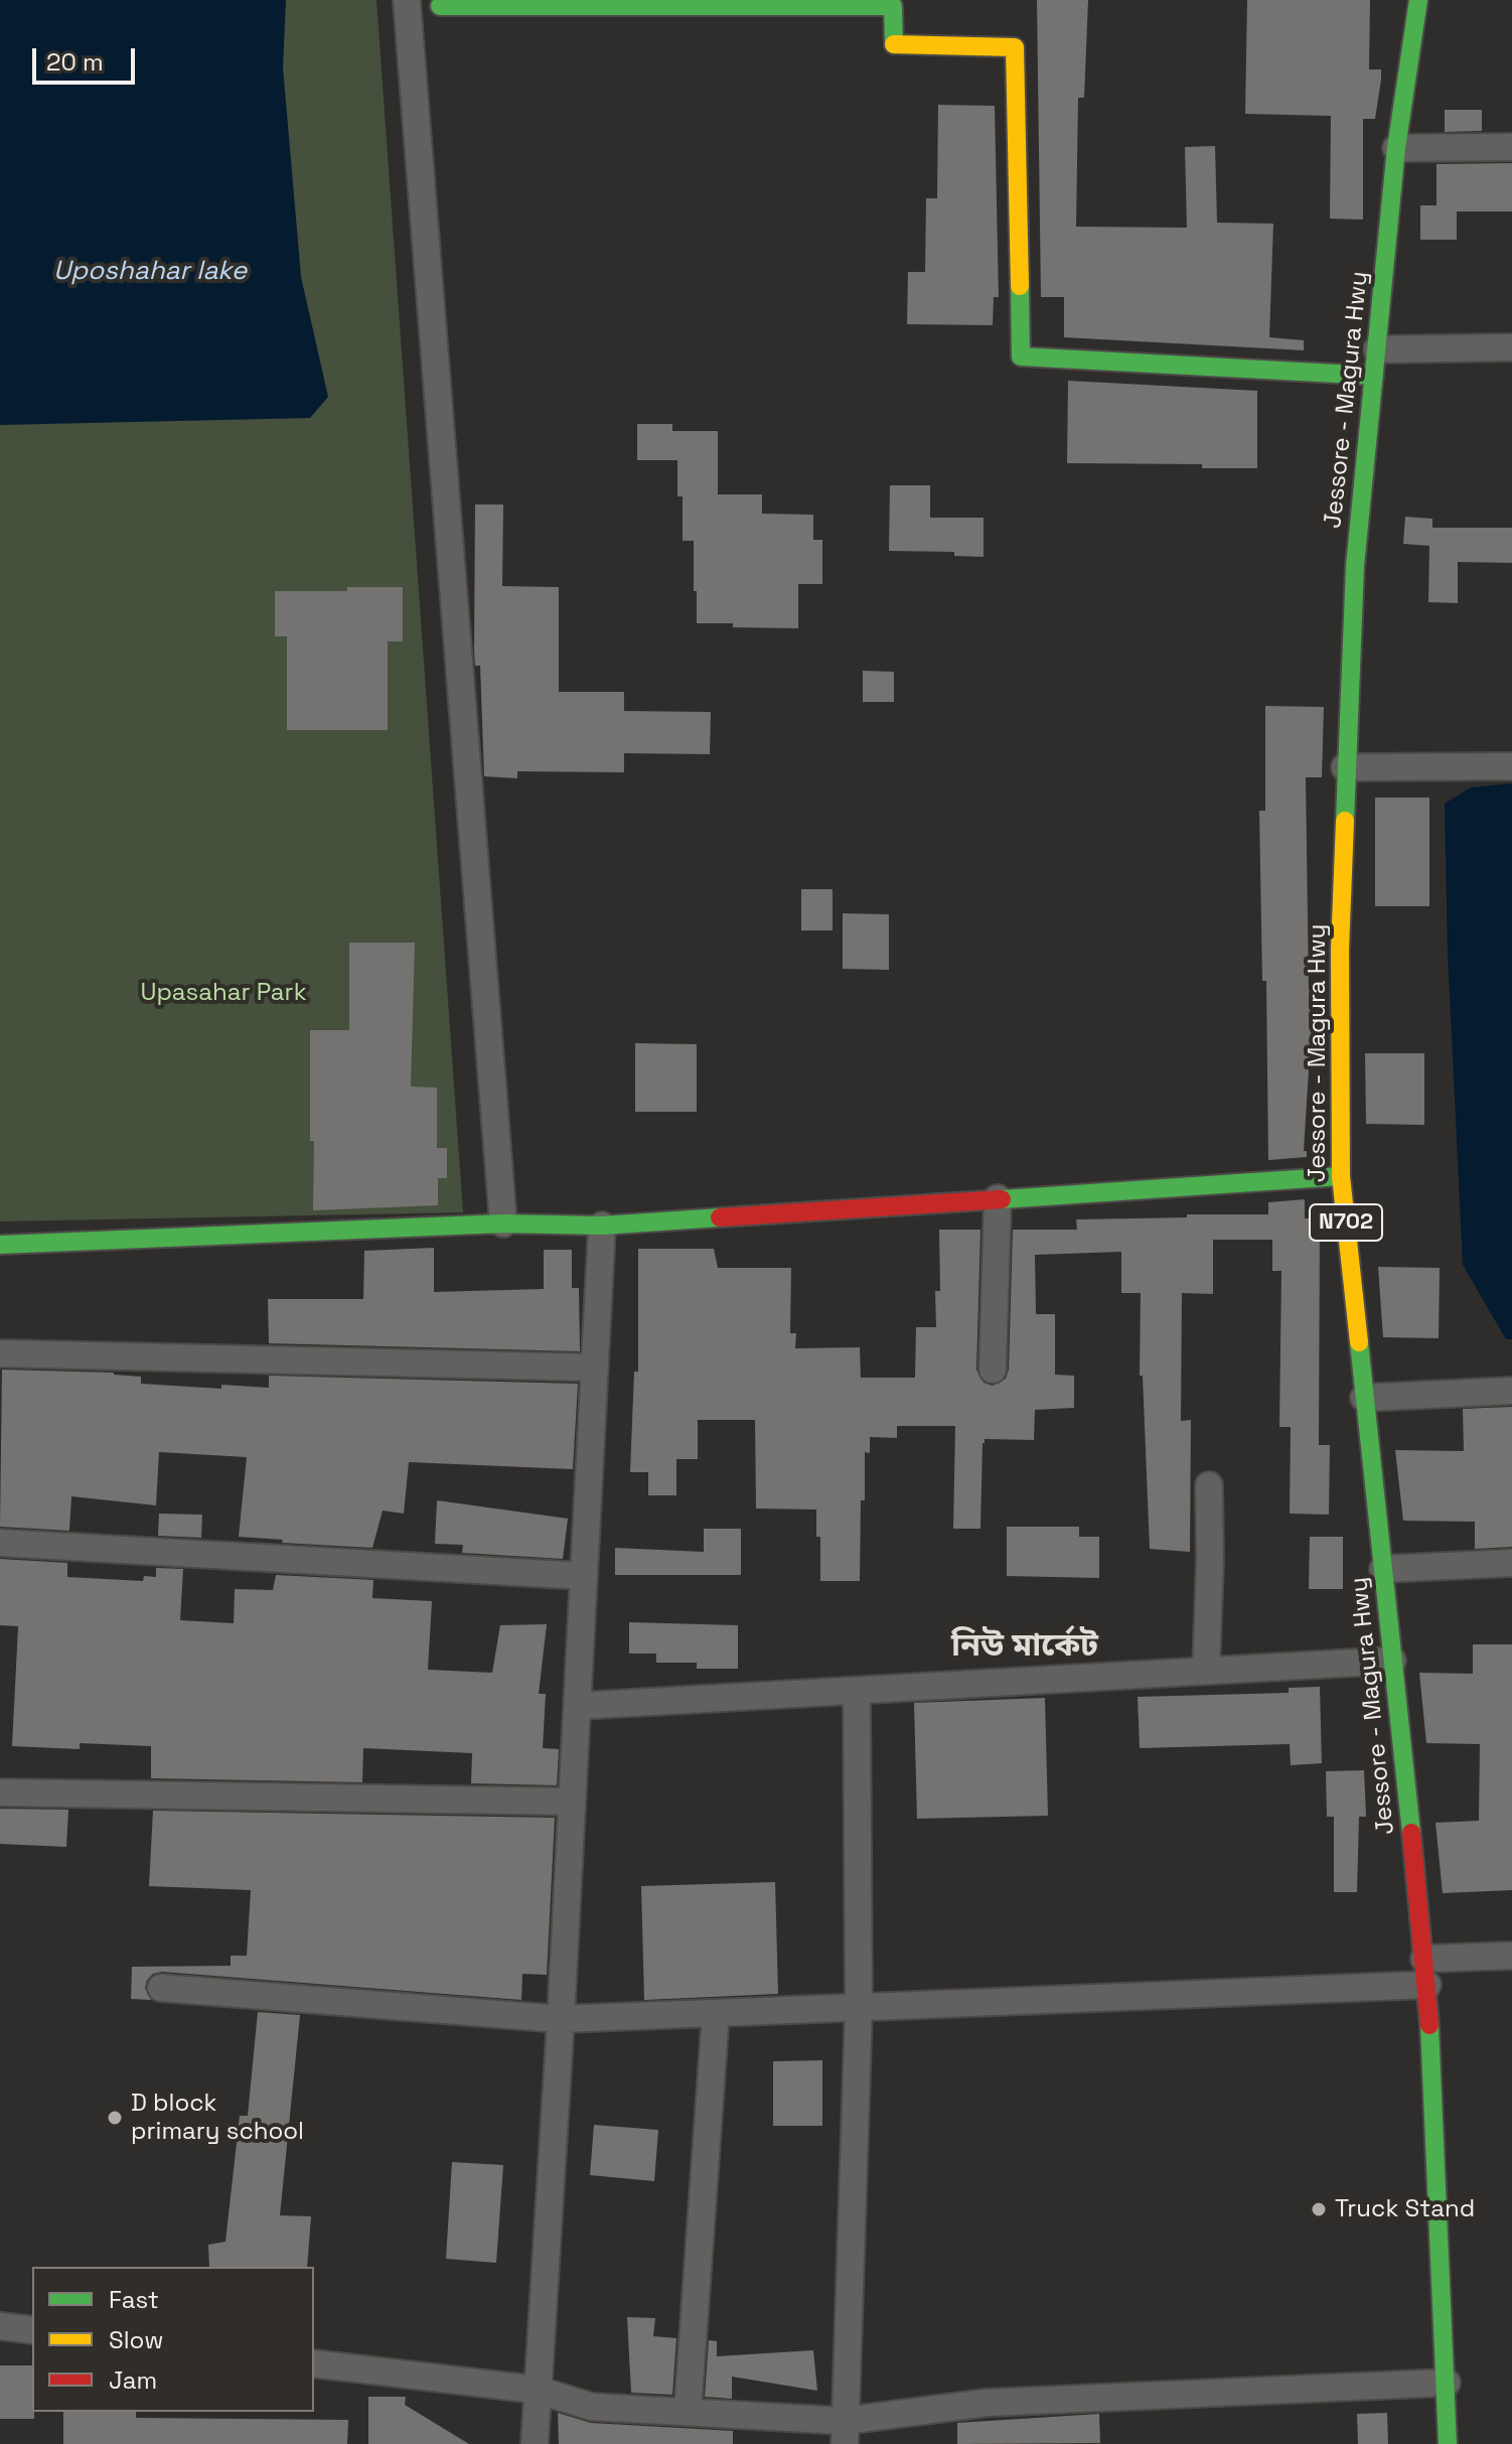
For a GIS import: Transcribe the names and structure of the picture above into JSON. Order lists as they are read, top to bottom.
{
  "streets": {
    "main road": ["Jessore - Magura Hwy", "N702"]
  },
  "districts": ["নিউ মার্কেট"],
  "water": ["Uposhahar lake"],
  "parks": ["Upasahar Park"],
  "places": ["D block primary school", "Truck Stand"],
  "legend": ["Fast", "Slow", "Jam"],
  "scale_bar": "20 m"
}
